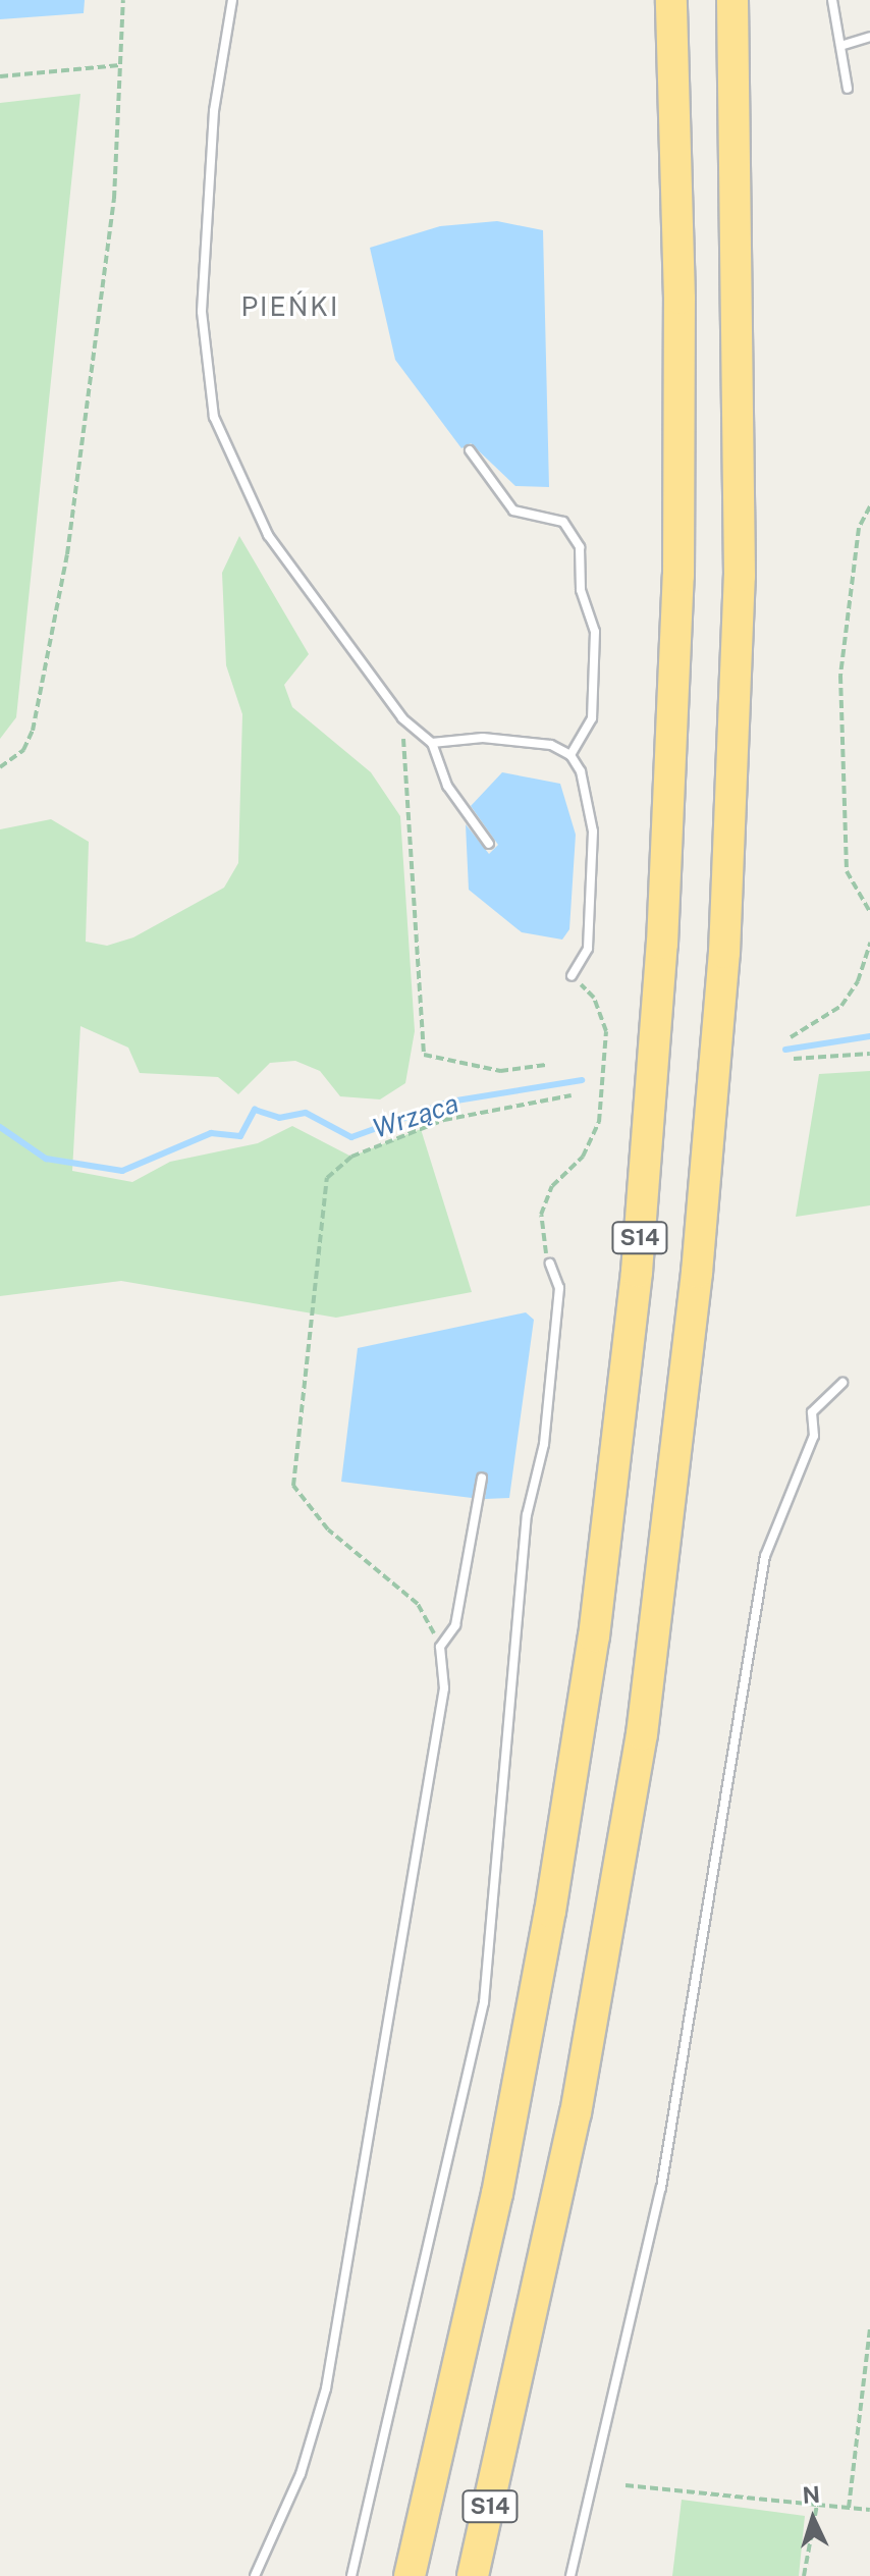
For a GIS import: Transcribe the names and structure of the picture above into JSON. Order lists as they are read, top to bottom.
{
  "streets": {
    "highway": ["S14"]
  },
  "districts": ["PIEŃKI"],
  "water": ["Wrząca"],
  "north": "top"
}
